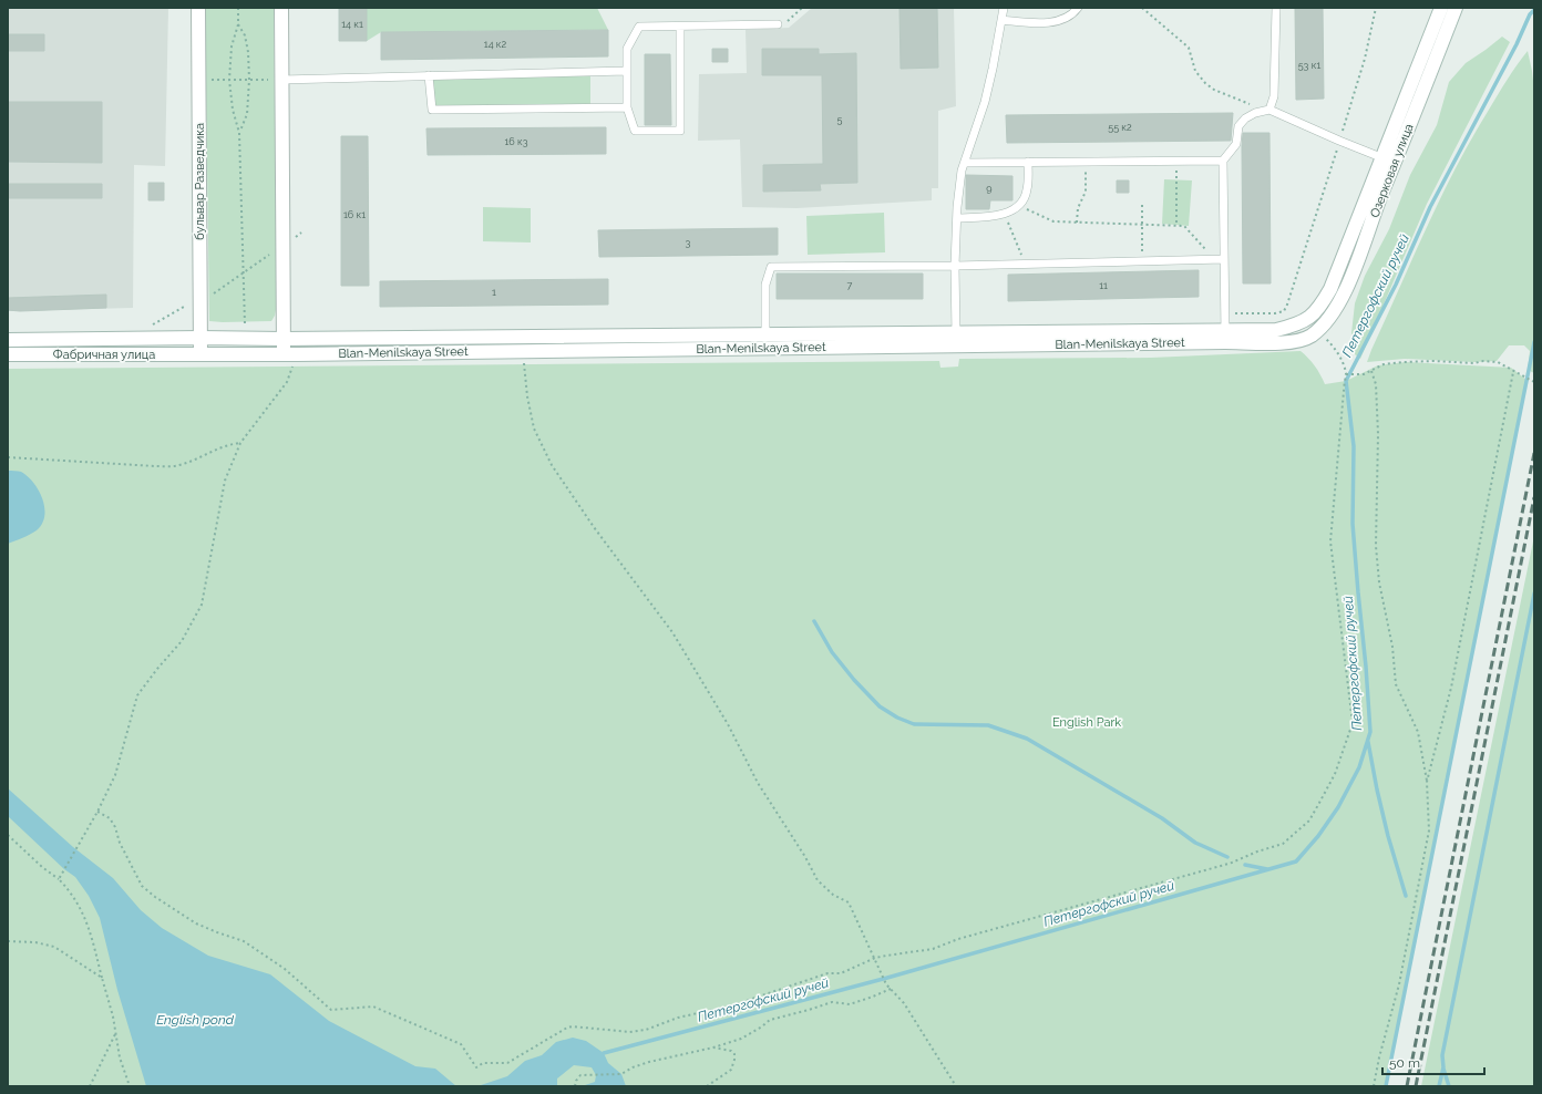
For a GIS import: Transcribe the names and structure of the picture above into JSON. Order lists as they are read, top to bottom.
{
  "streets": {
    "street": [
      "Озерковая улица",
      "бульвар Разведчика",
      "Blan-Menilskaya Street",
      "Фабричная улица"
    ]
  },
  "crossings": [
    ["Озерковая улица", "Blan-Menilskaya Street"],
    ["бульвар Разведчика", "Blan-Menilskaya Street"],
    ["бульвар Разведчика", "Фабричная улица"],
    ["Blan-Menilskaya Street", "Фабричная улица"]
  ],
  "water": ["Петергофский ручей", "English pond"],
  "parks": ["English Park"],
  "house_numbers": [
    "14 к1",
    "14 к2",
    "53 к1",
    "5",
    "55 к2",
    "16 к3",
    "9",
    "16 к1",
    "3",
    "7",
    "11",
    "1"
  ],
  "scale_bar": "50 m"
}
